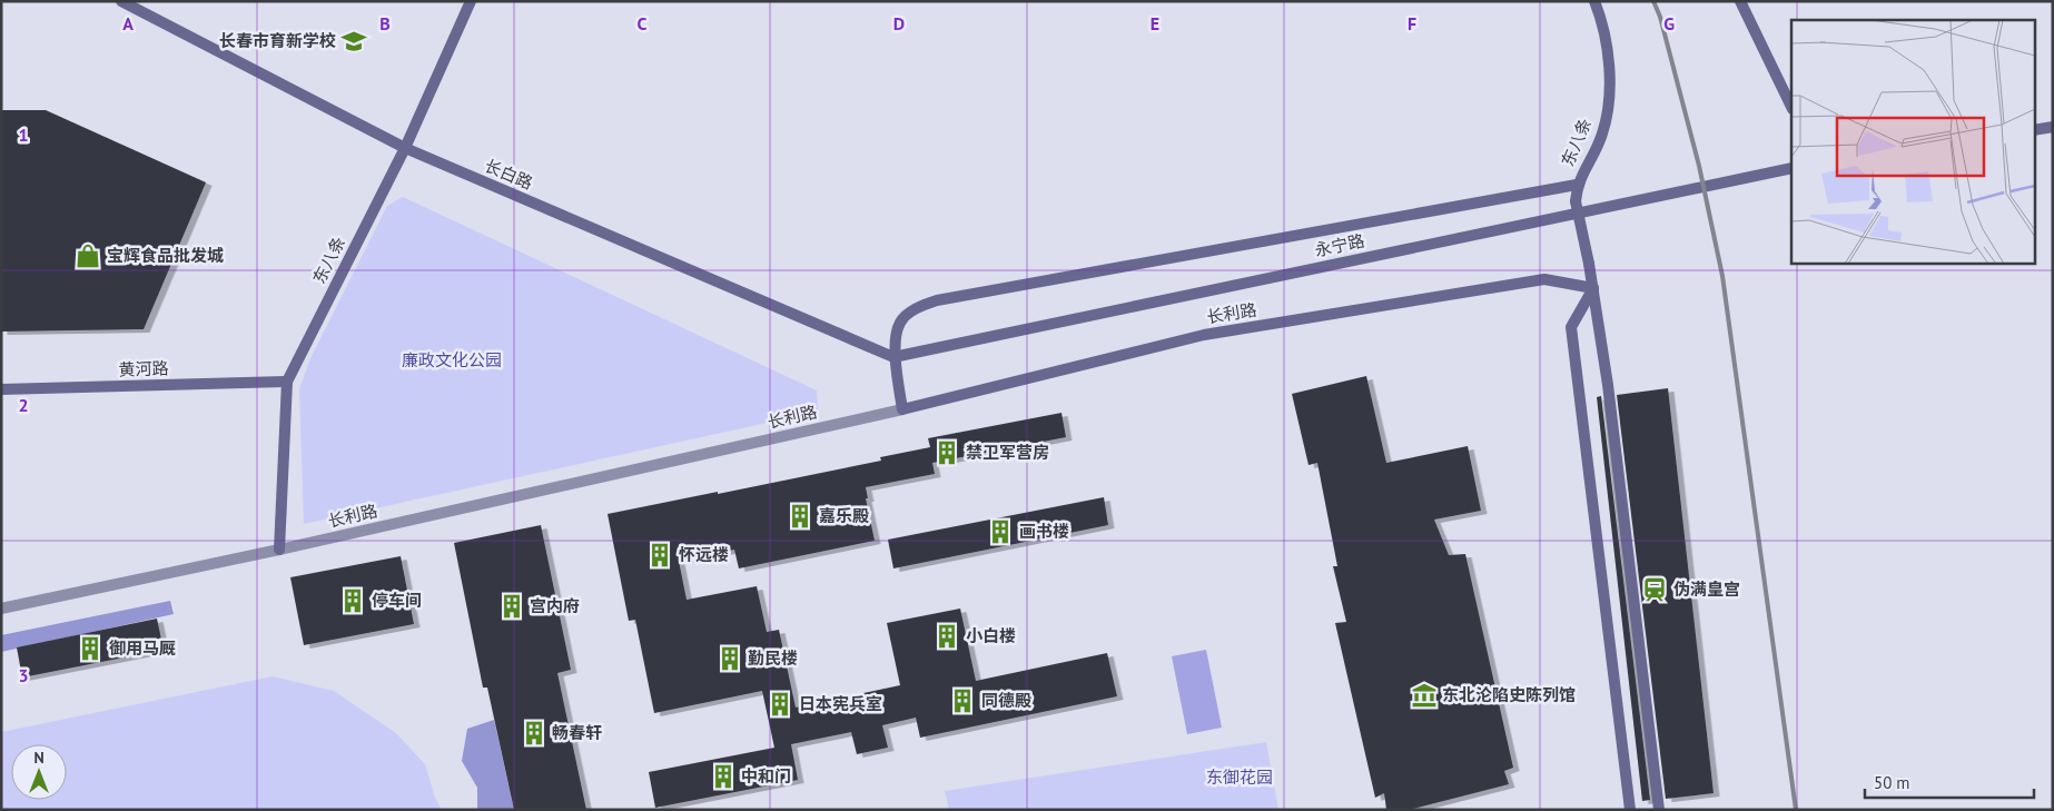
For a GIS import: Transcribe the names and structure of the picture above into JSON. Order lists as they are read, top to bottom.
{
  "streets": {
    "street": [
      "东八条",
      "长白路",
      "永宁路",
      "长利路",
      "黄河路"
    ]
  },
  "crossings": [
    ["东八条", "长白路"],
    ["东八条", "长利路"],
    ["东八条", "黄河路"],
    ["长白路", "永宁路"]
  ],
  "parks": ["廉政文化公园", "东御花园"],
  "places": {
    "school or university": ["长春市育新学校"],
    "shop": ["宝辉食品批发城"],
    "building": [
      "禁卫军营房",
      "嘉乐殿",
      "画书楼",
      "怀远楼",
      "停车间",
      "宫内府",
      "小白楼",
      "御用马厩",
      "勤民楼",
      "同德殿",
      "日本宪兵室",
      "畅春轩",
      "中和门"
    ],
    "station": ["伪满皇宫"],
    "museum": ["东北沦陷史陈列馆"]
  },
  "scale_bar": "50 m",
  "north": "top",
  "grid": {
    "columns": [
      "A",
      "B",
      "C",
      "D",
      "E",
      "F",
      "G"
    ],
    "rows": ["1", "2", "3"]
  }
}
